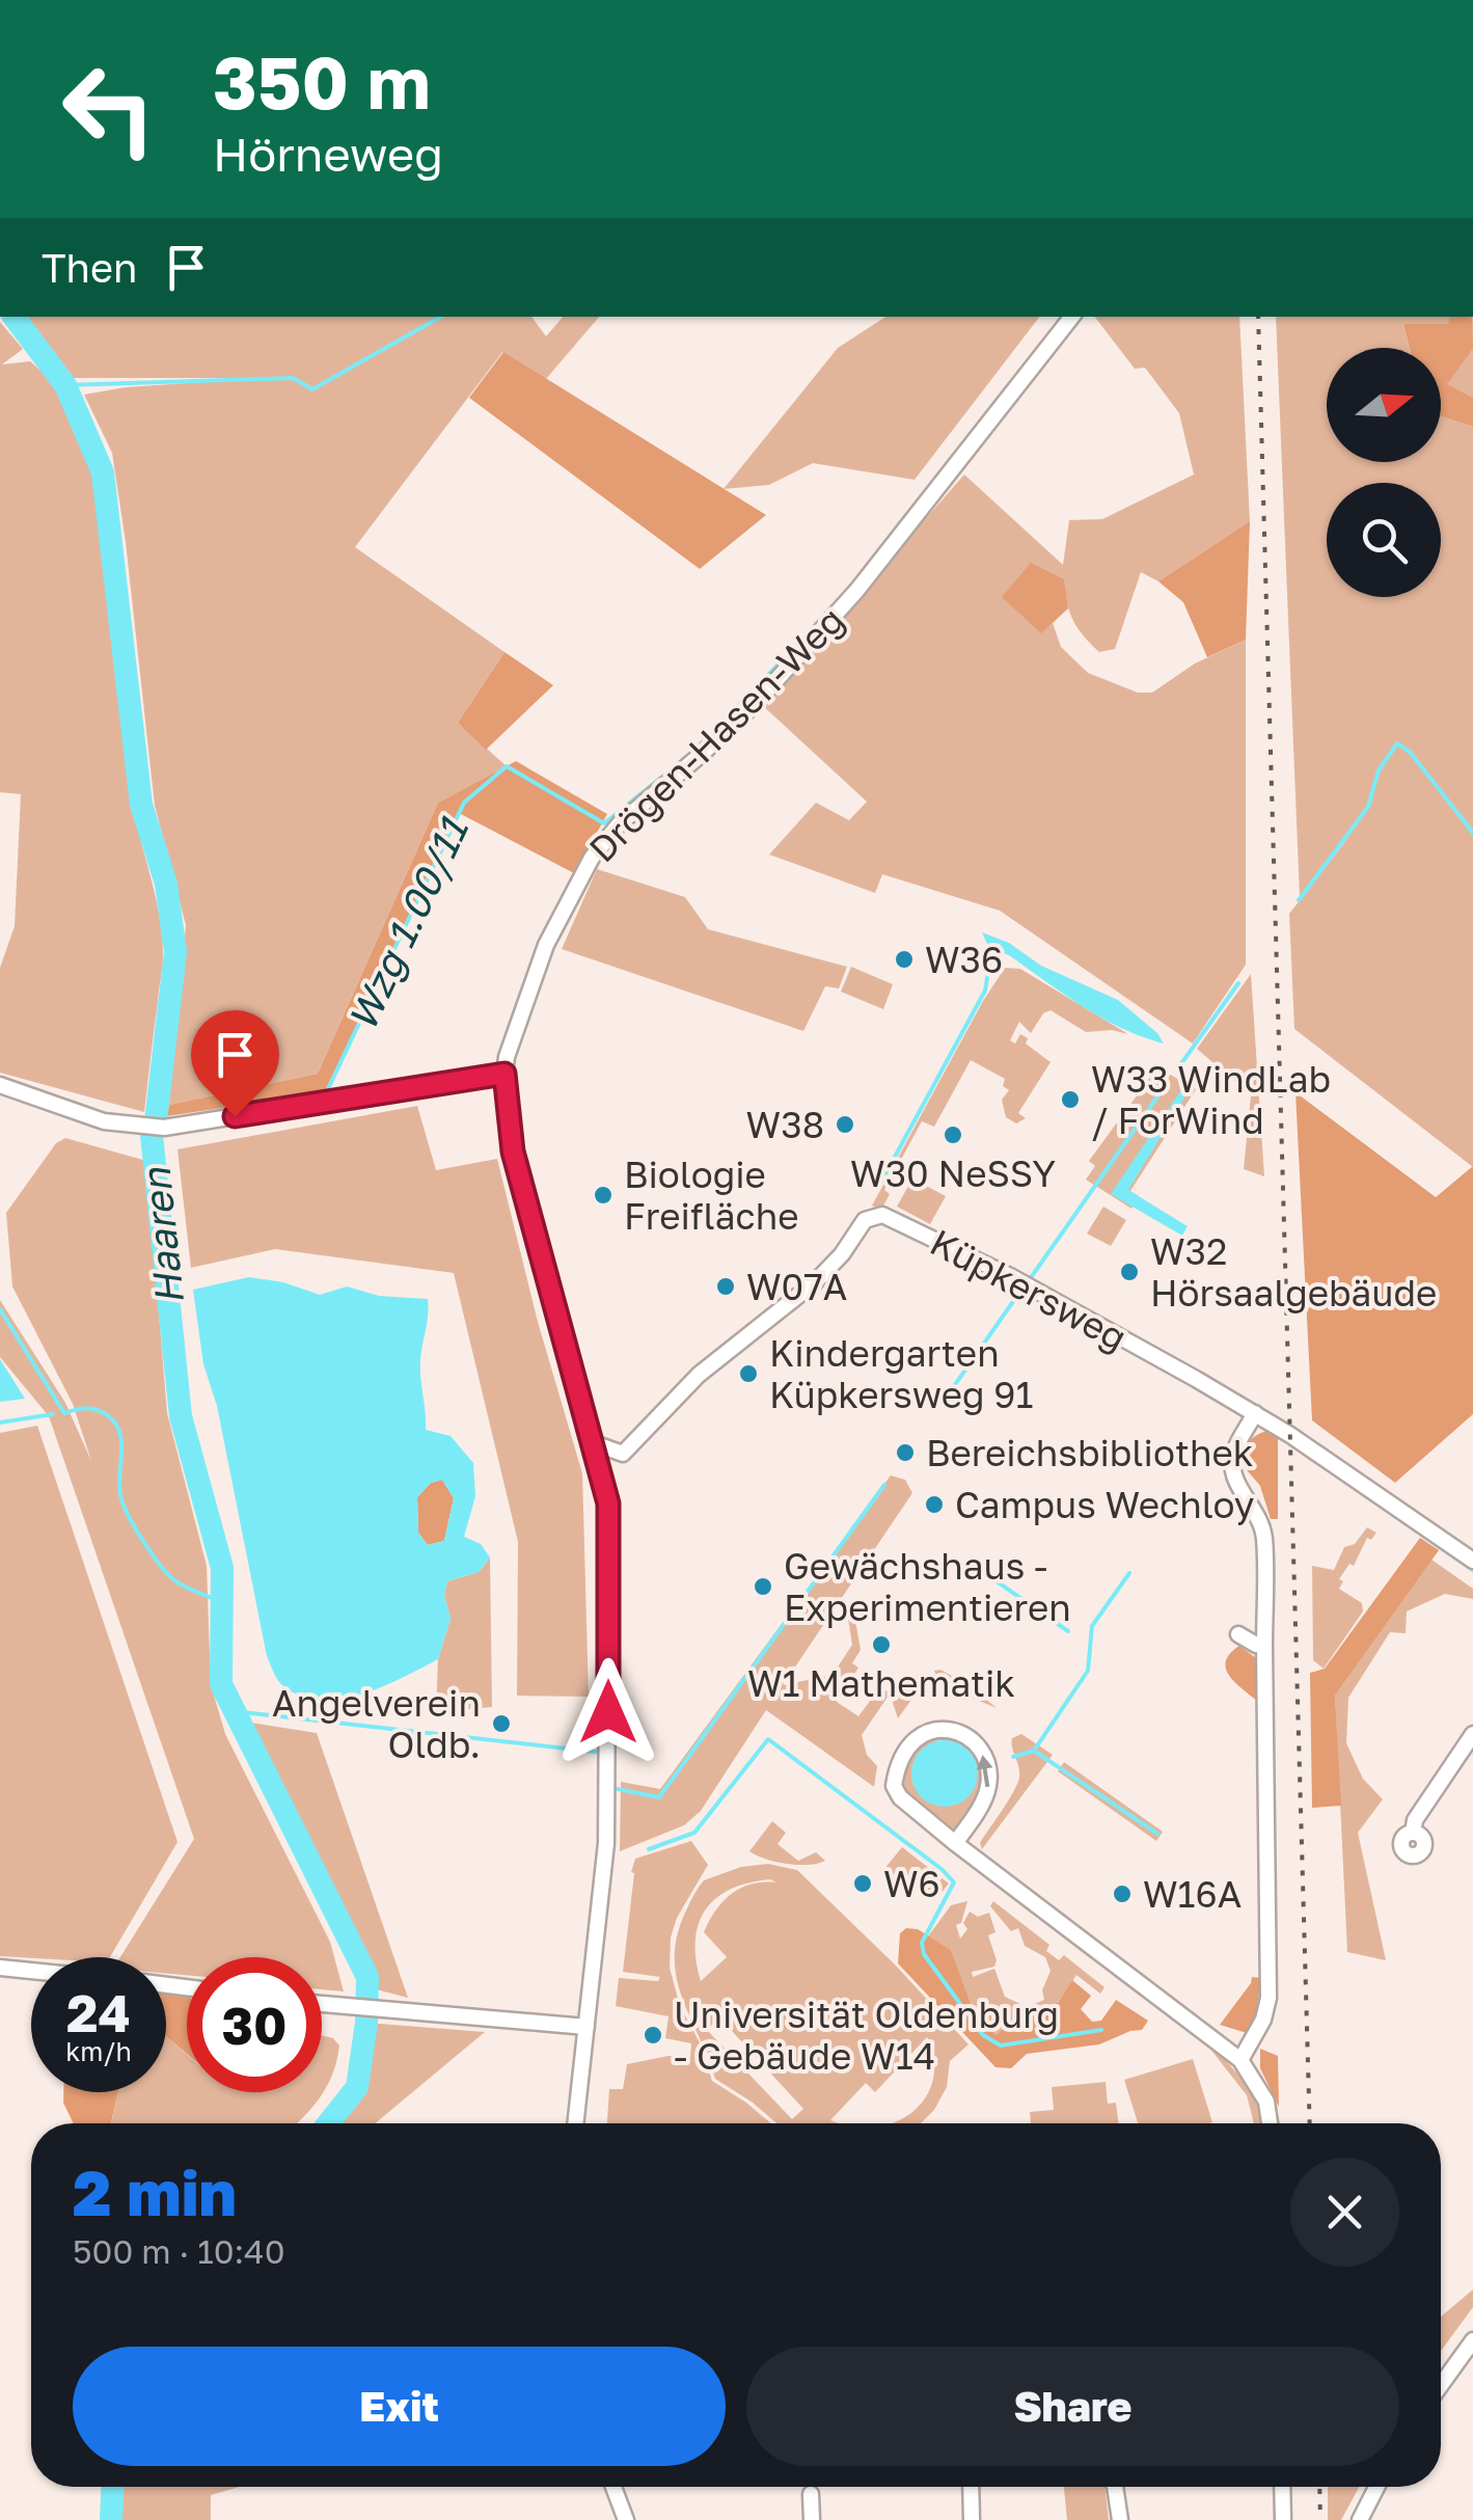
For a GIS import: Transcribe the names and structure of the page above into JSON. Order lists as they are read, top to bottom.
{
  "streets": {
    "street": ["Drögen-Hasen-Weg", "Küpkersweg"]
  },
  "crossings": [
    ["Drögen-Hasen-Weg", "Küpkersweg"]
  ],
  "water": ["Wzg 1.00/11", "Haaren"],
  "places": [
    "W36",
    "W33 WindLab / ForWind",
    "W38",
    "W30 NeSSY",
    "Biologie Freifläche",
    "W32 Hörsaalgebäude",
    "W07A",
    "Kindergarten Küpkersweg 91",
    "Bereichsbibliothek",
    "Campus Wechloy",
    "Gewächshaus - Experimentieren",
    "W1 Mathematik",
    "Angelverein Oldb.",
    "W6",
    "W16A",
    "Universität Oldenburg - Gebäude W14"
  ],
  "north": "right",
  "page": {
    "turn": ["350 m", "Hörneweg"],
    "then": "Then",
    "speed": "24 km/h",
    "limit": "30",
    "heading": ["2 min", "500 m · 10:40"],
    "buttons": ["Exit", "Share"]
  }
}
